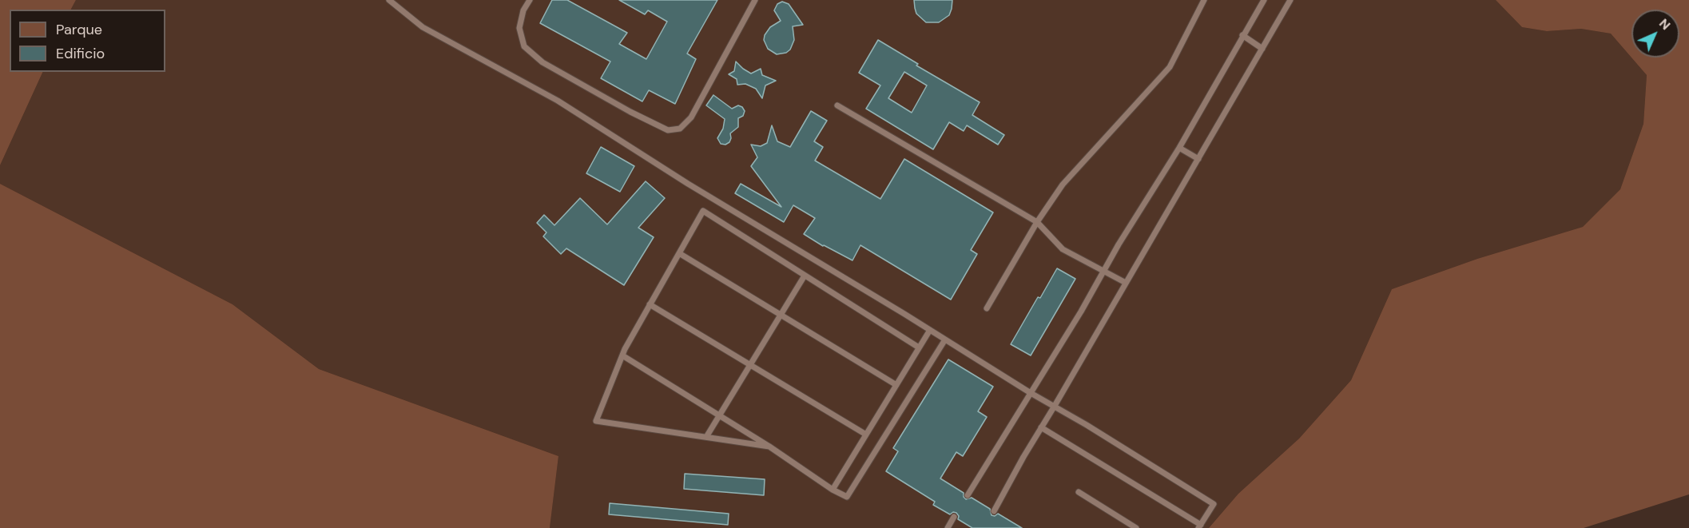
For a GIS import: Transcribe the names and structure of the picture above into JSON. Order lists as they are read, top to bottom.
{
  "legend": ["Parque", "Edificio"],
  "north": "top right"
}
